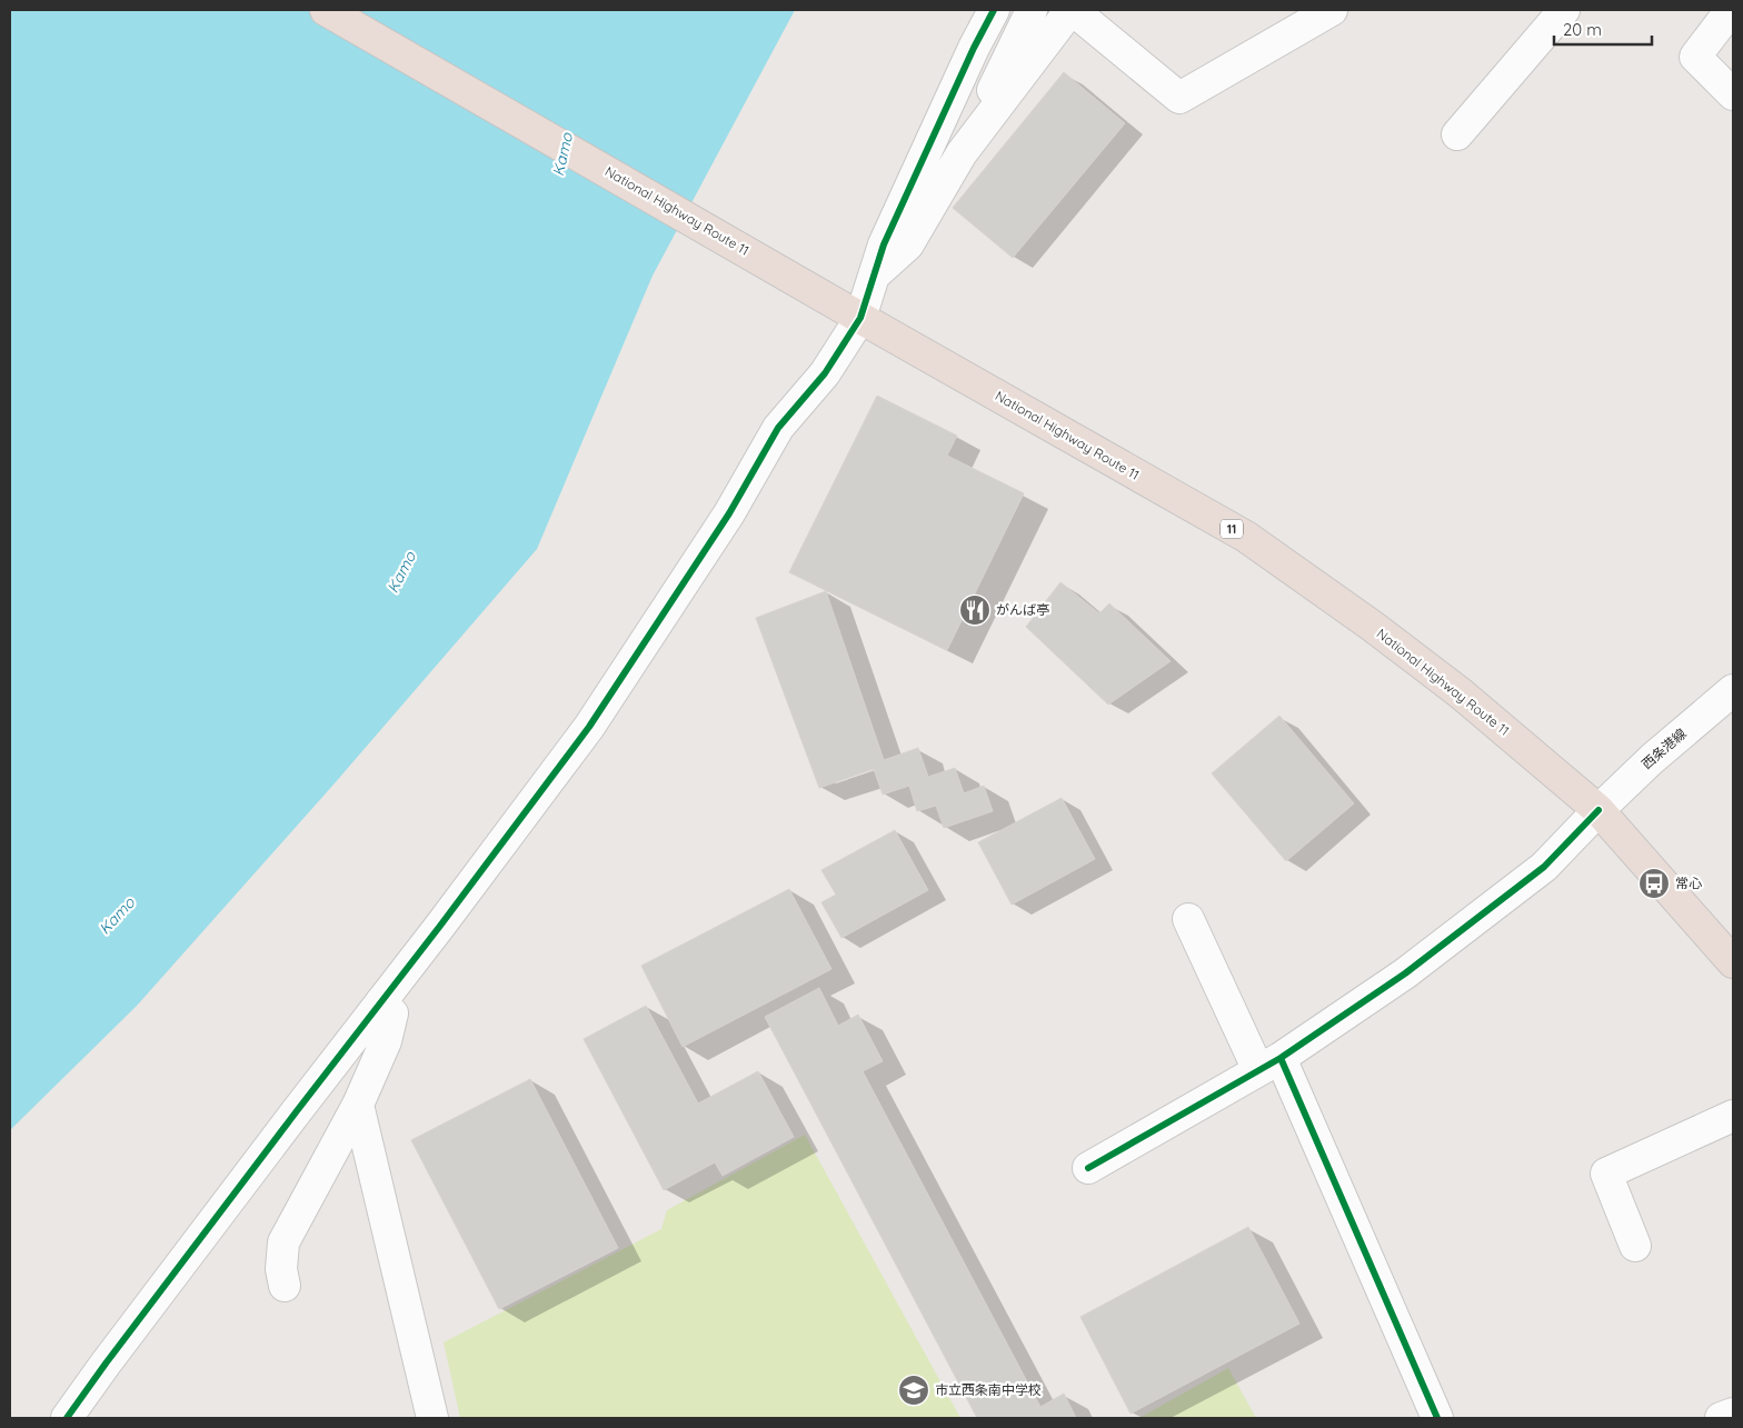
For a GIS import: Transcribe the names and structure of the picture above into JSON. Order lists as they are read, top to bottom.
{
  "streets": {
    "highway": ["National Highway Route 11", "11"],
    "street": ["西条港線"]
  },
  "crossings": [
    ["National Highway Route 11", "西条港線"]
  ],
  "water": ["Kamo"],
  "places": {
    "restaurant": ["がんば亭"],
    "bus stop": ["常心"],
    "school or university": ["市立西条南中学校"]
  },
  "scale_bar": "20 m"
}
